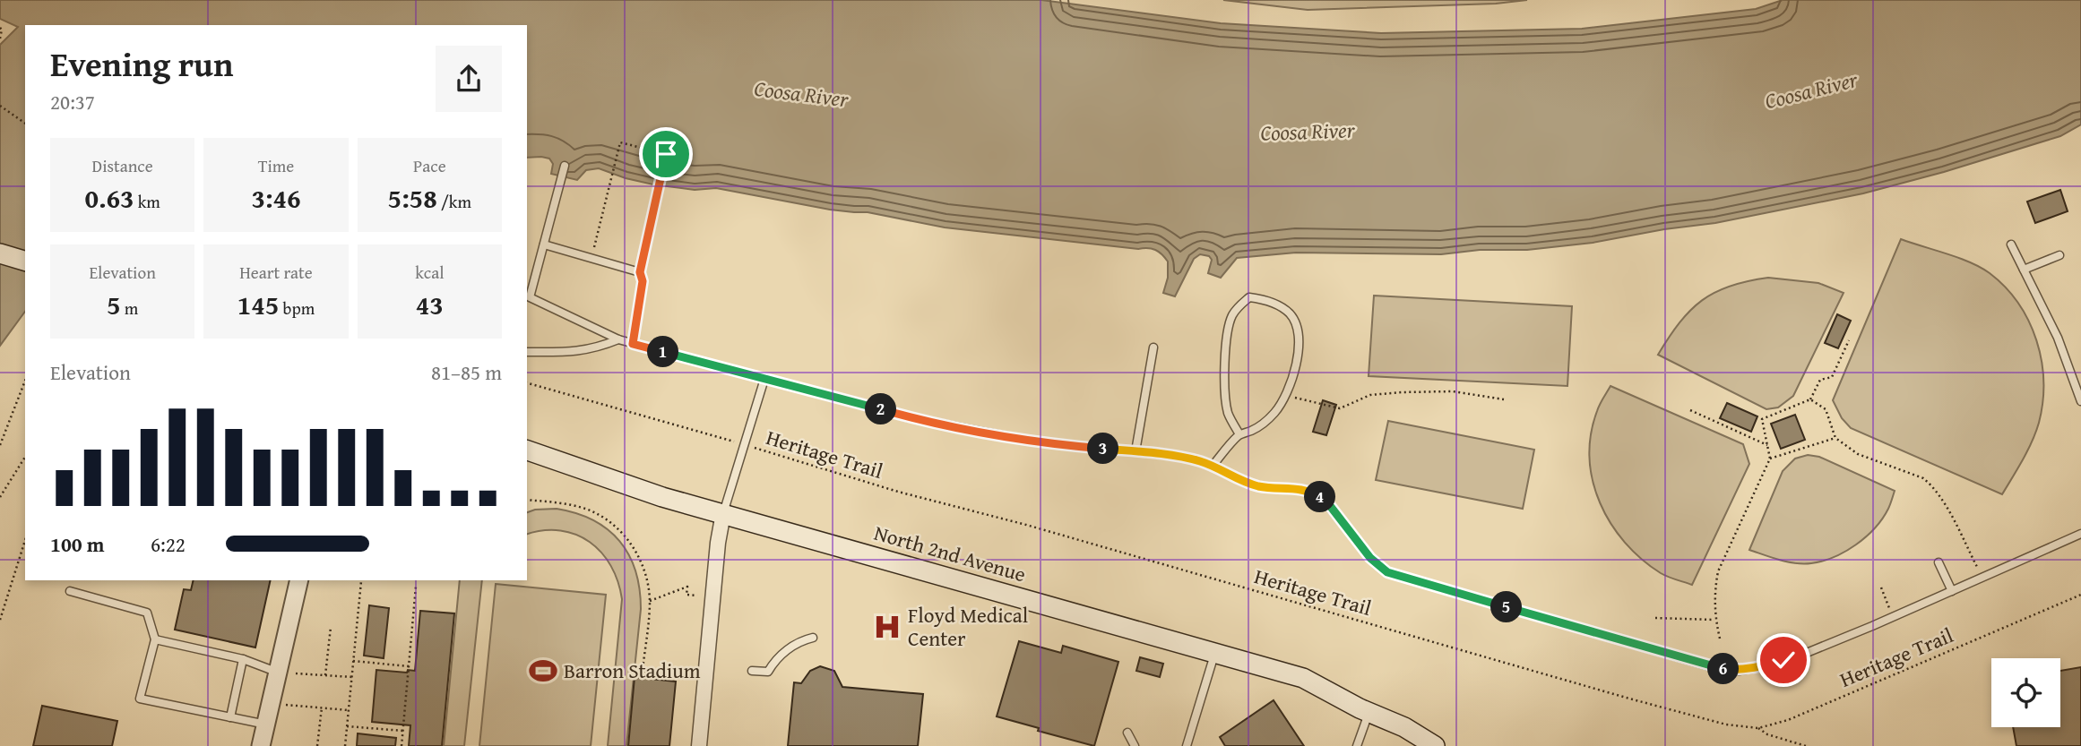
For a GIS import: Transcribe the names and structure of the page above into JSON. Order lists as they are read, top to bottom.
{
  "streets": {
    "main road": ["North 2nd Avenue"],
    "path": ["Heritage Trail"]
  },
  "water": ["Coosa River"],
  "places": {
    "hospital": ["Floyd Medical Center"],
    "sports": ["Barron Stadium"]
  },
  "page": {
    "heading": ["Evening run", "20:37"],
    "stats": [
      ["Distance", "0.63 km"],
      ["Time", "3:46"],
      ["Pace", "5:58 /km"],
      ["Elevation", "5 m"],
      ["Heart rate", "145 bpm"],
      ["kcal", "43"]
    ],
    "pins": [
      "1",
      "2",
      "3",
      "4",
      "5",
      "6"
    ],
    "chart": ["Elevation", "81–85 m"],
    "list": [
      {
        "name": "100 m",
        "note": "6:22"
      }
    ]
  }
}
